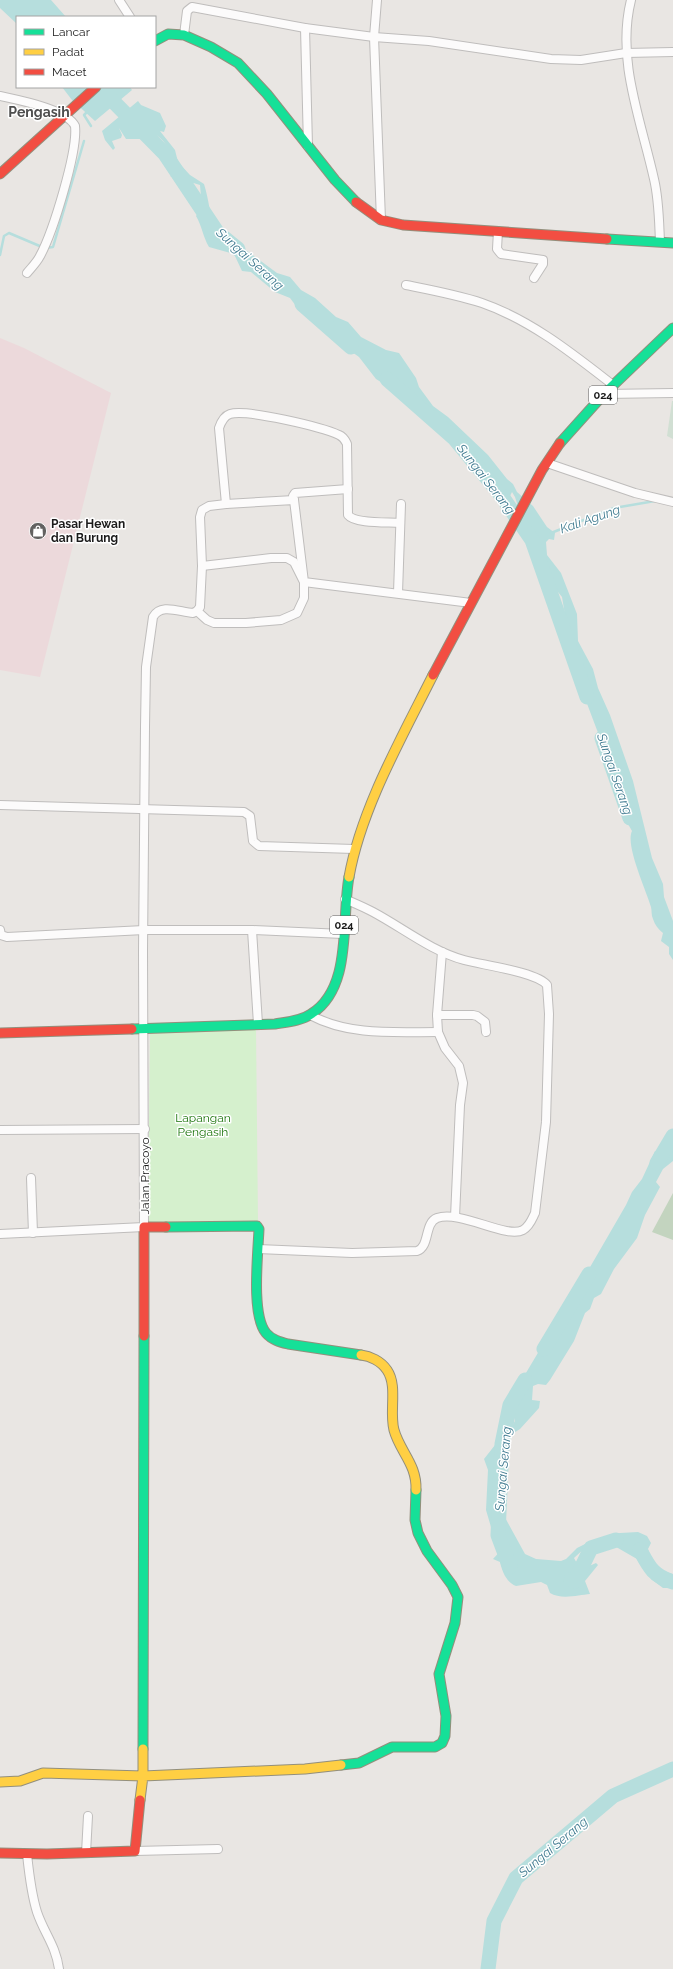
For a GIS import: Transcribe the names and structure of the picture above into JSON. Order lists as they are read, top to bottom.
{
  "streets": {
    "street": ["024", "Jalan Pracoyo"]
  },
  "crossings": [
    ["024", "Jalan Pracoyo"]
  ],
  "districts": ["Pengasih"],
  "water": ["Sungai Serang", "Kali Agung"],
  "parks": ["Lapangan Pengasih"],
  "places": {
    "shop": ["Pasar Hewan dan Burung"]
  },
  "legend": ["Lancar", "Padat", "Macet"]
}
